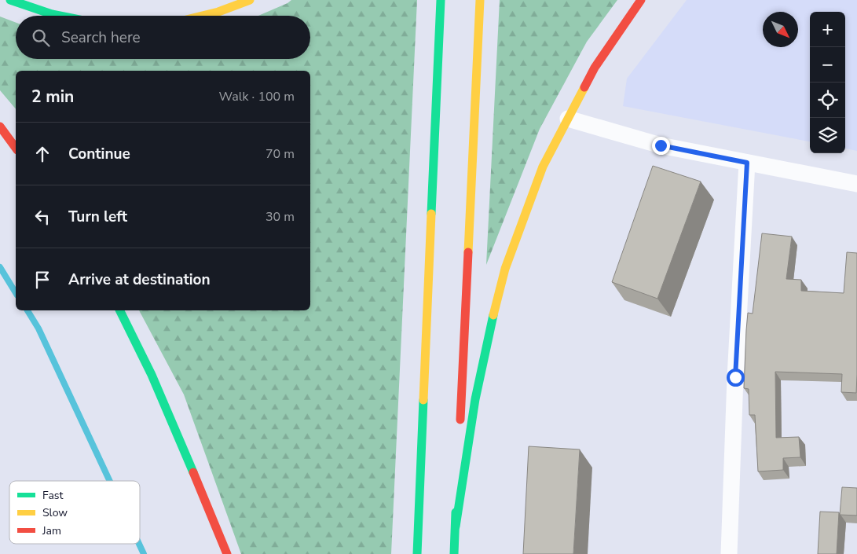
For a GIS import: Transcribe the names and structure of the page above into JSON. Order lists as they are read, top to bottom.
{
  "legend": ["Fast", "Slow", "Jam"],
  "north": "bottom right",
  "page": {
    "map_buttons": ["+", "−"],
    "search": "Search here",
    "heading": ["2 min", "Walk · 100 m"],
    "list": [
      ["Continue", "70 m"],
      ["Turn left", "30 m"],
      "Arrive at destination"
    ]
  }
}
